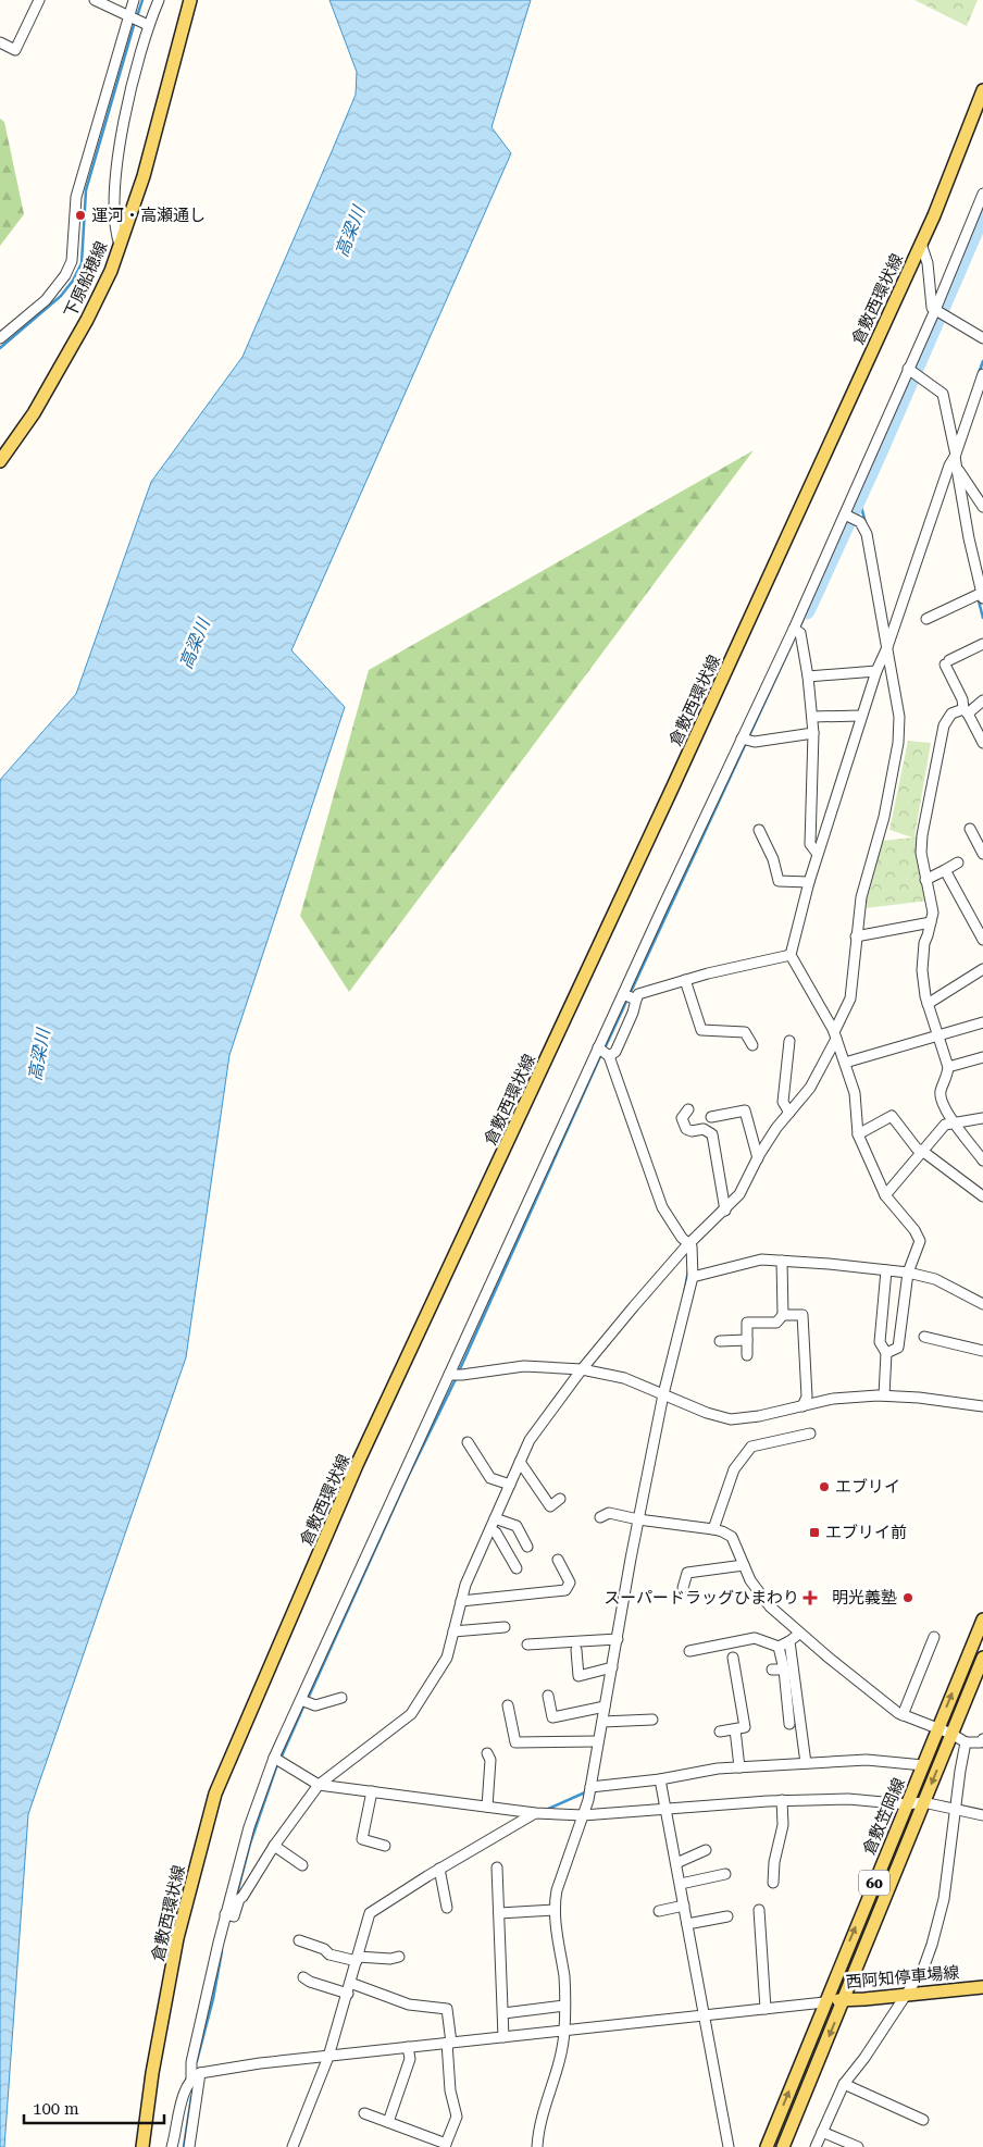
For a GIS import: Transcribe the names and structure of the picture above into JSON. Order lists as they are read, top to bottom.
{
  "streets": {
    "main road": [
      "下原船穂線",
      "倉敷西環状線",
      "倉敷笠岡線",
      "60",
      "西阿知停車場線"
    ]
  },
  "crossings": [
    ["倉敷笠岡線", "西阿知停車場線"]
  ],
  "water": ["高梁川"],
  "places": {
    "other": ["運河・高瀬通し", "エブリイ", "明光義塾"],
    "transit": ["エブリイ前"],
    "health": ["スーパードラッグひまわり"]
  },
  "scale_bar": "100 m"
}
